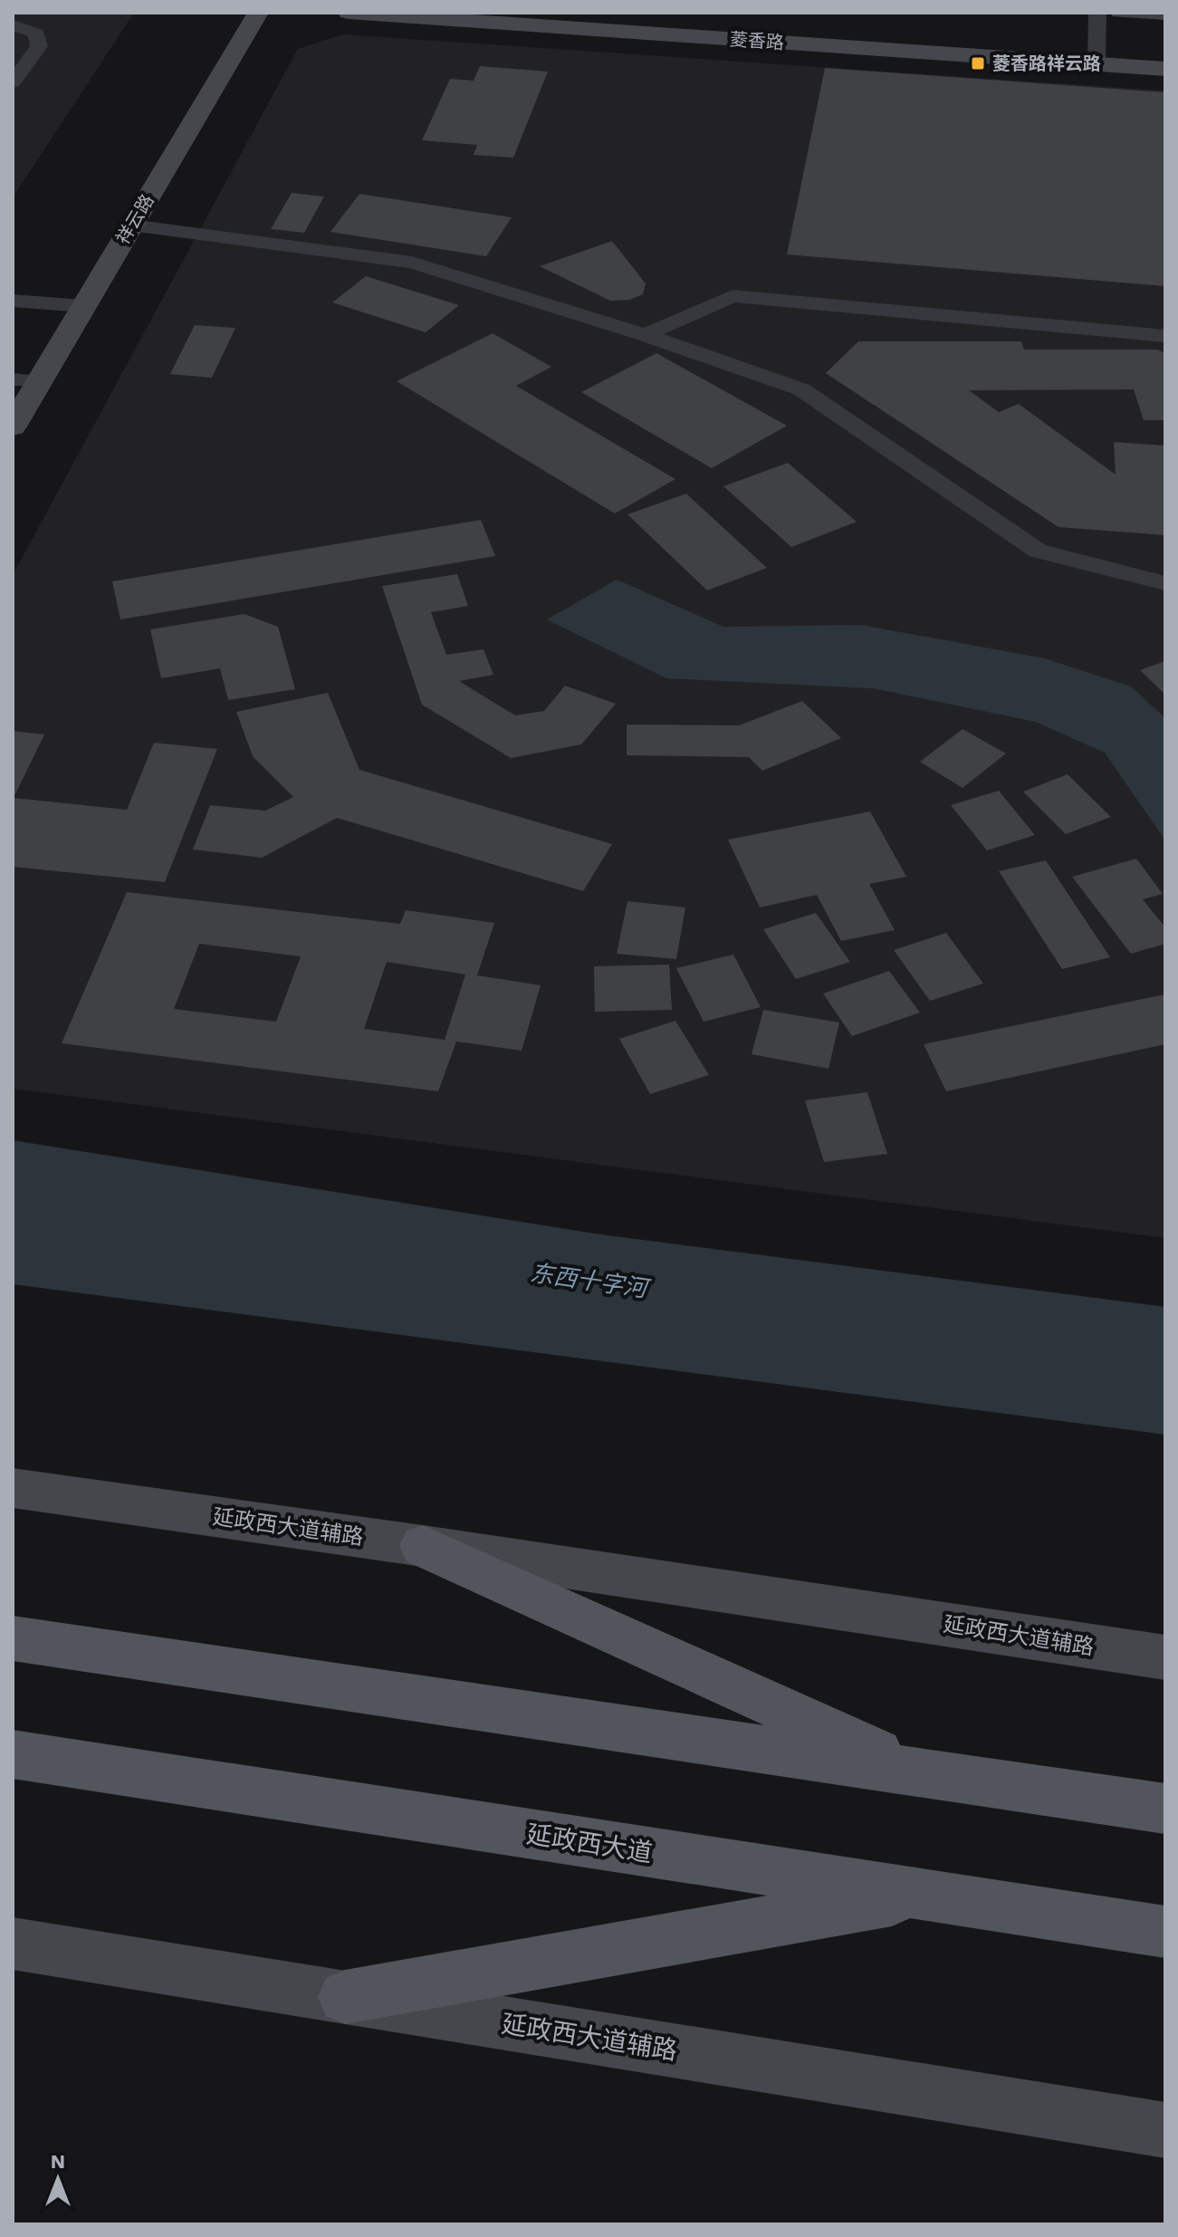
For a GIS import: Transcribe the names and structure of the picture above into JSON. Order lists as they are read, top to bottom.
{
  "streets": {
    "main road": ["延政西大道"],
    "street": ["菱香路", "祥云路", "延政西大道辅路"]
  },
  "water": ["东西十字河"],
  "places": {
    "transit": ["菱香路祥云路"]
  },
  "north": "top"
}
